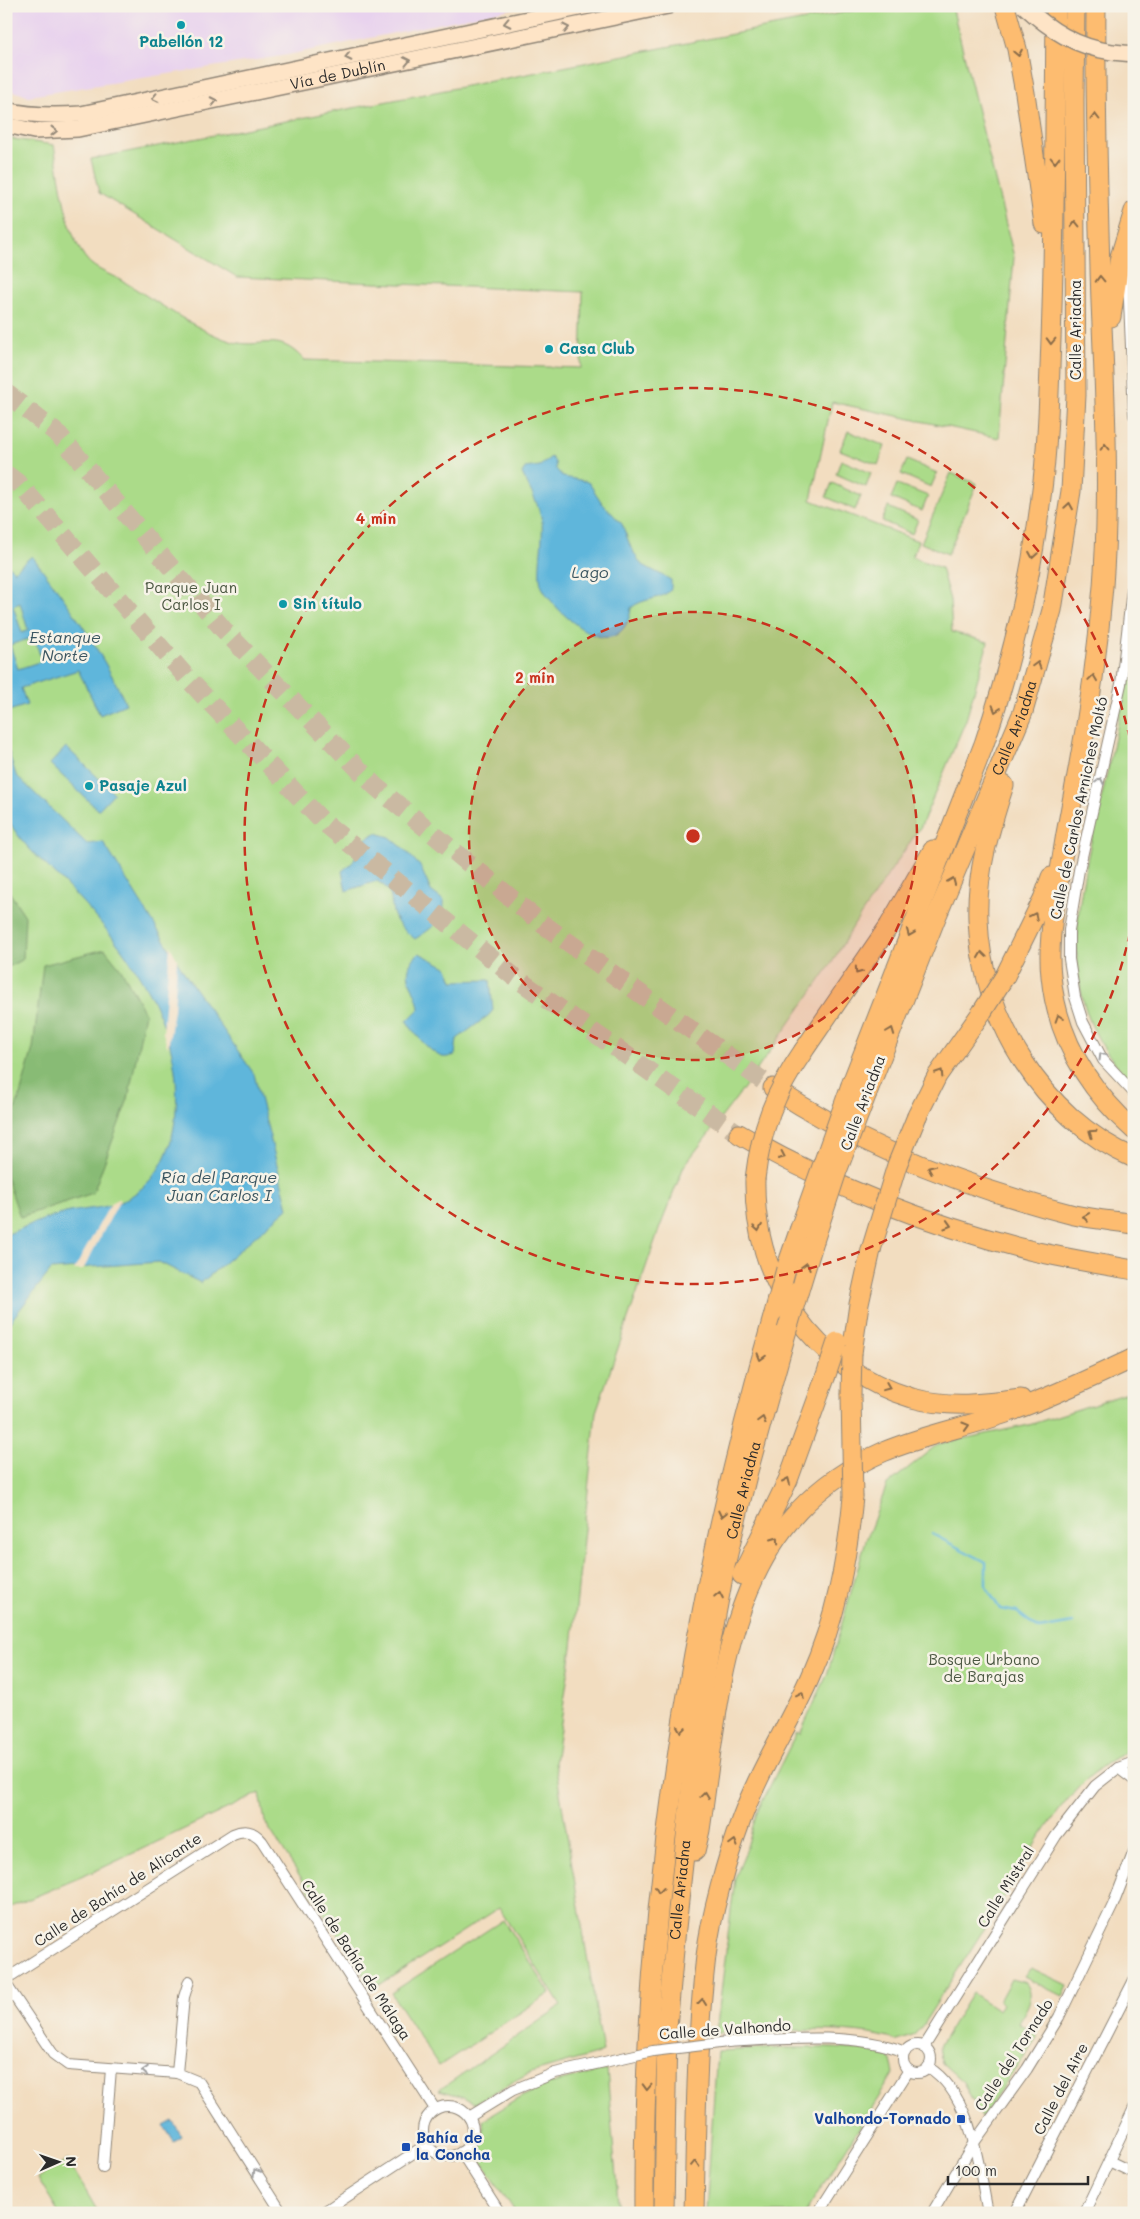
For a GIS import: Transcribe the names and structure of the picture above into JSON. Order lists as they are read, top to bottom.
{
  "streets": {
    "highway": ["Calle Ariadna"],
    "street": [
      "Vía de Dublín",
      "Calle de Carlos Arniches Moltó",
      "Calle Mistral",
      "Calle de Bahía de Alicante",
      "Calle de Bahía de Málaga",
      "Calle de Valhondo",
      "Calle del Tornado",
      "Calle del Aire"
    ]
  },
  "crossings": [
    ["Calle Mistral", "Calle de Valhondo"],
    ["Calle de Bahía de Alicante", "Calle de Bahía de Málaga"],
    ["Calle de Bahía de Málaga", "Calle de Valhondo"]
  ],
  "one_way": ["Calle de Carlos Arniches Moltó"],
  "water": ["Lago", "Estanque Norte", "Ría del Parque Juan Carlos I"],
  "parks": ["Parque Juan Carlos I", "Bosque Urbano de Barajas"],
  "places": {
    "other": [
      "Pabellón 12",
      "Casa Club",
      "Sin título",
      "Pasaje Azul"
    ],
    "transit": ["Valhondo-Tornado", "Bahía de la Concha"]
  },
  "scale_bar": "100 m",
  "north": "right",
  "rings": ["4 min", "2 min"]
}
